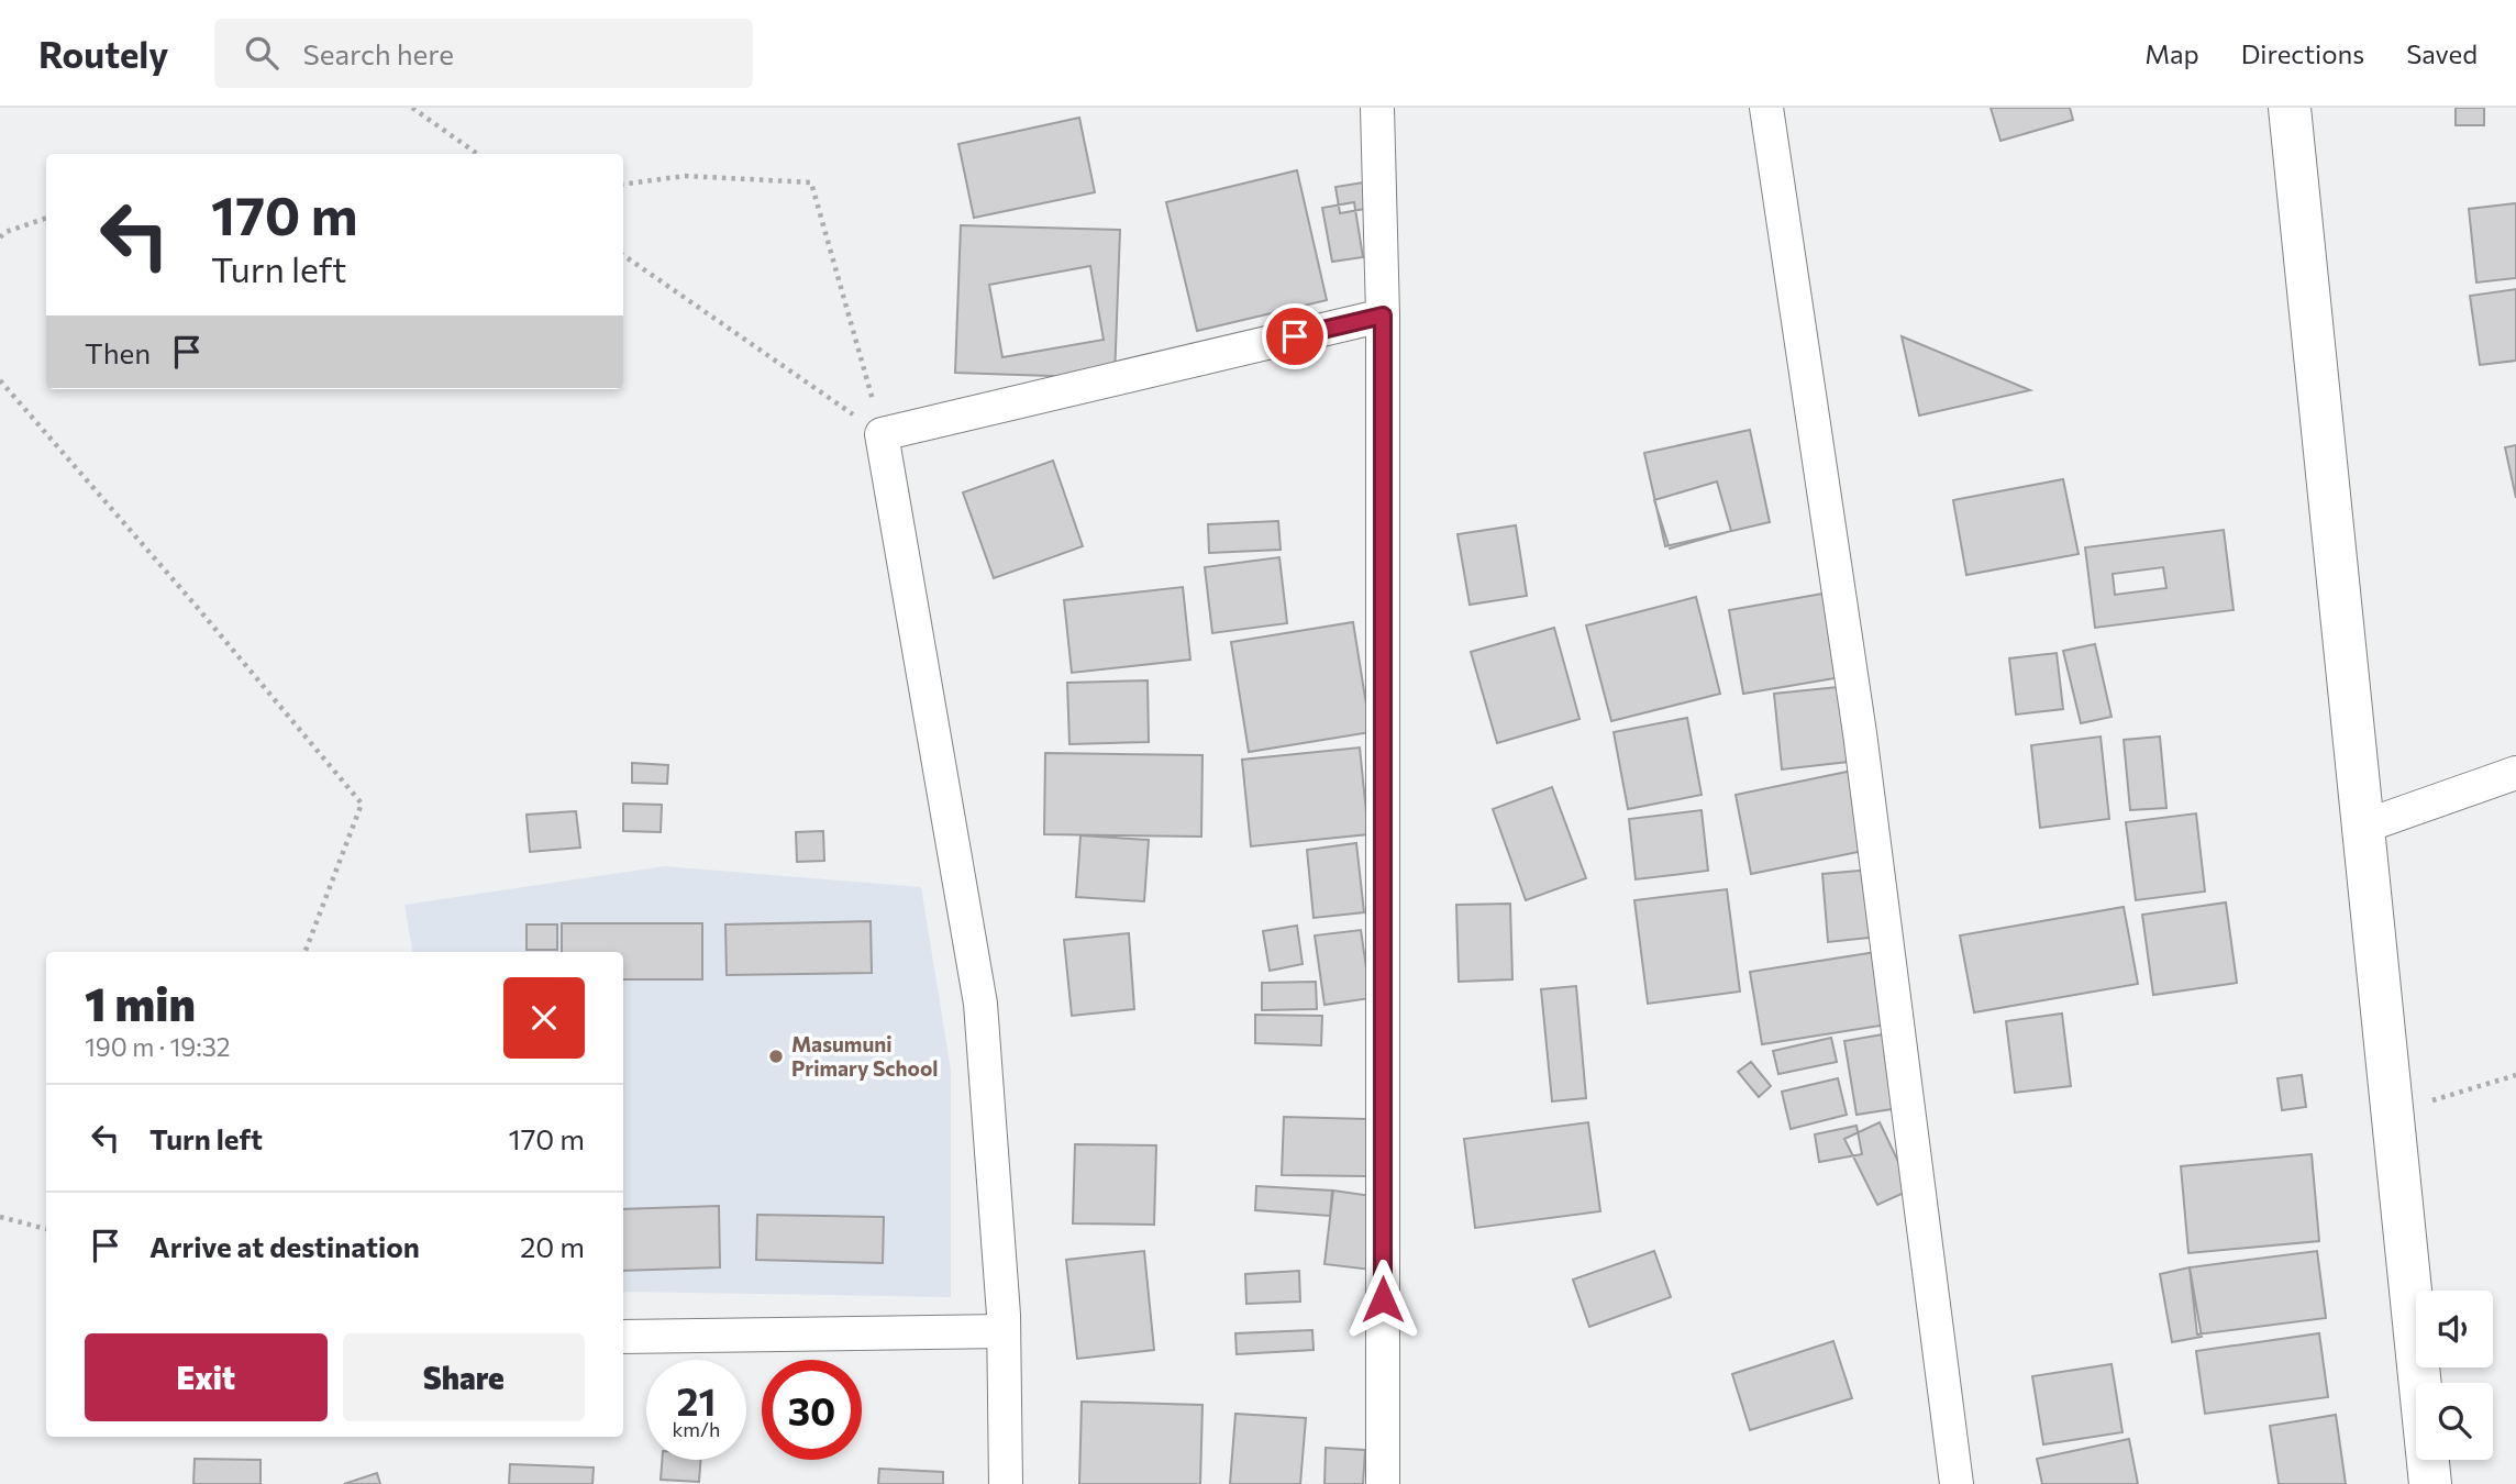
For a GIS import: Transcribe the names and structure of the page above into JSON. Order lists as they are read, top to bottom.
{
  "places": ["Masumuni Primary School"],
  "page": {
    "header": "Routely",
    "search": "Search here",
    "nav": ["Map", "Directions", "Saved"],
    "turn": ["170 m", "Turn left"],
    "then": "Then",
    "heading": ["1 min", "190 m · 19:32"],
    "list": [
      {
        "name": "Turn left",
        "value": "170 m"
      },
      {
        "name": "Arrive at destination",
        "value": "20 m"
      }
    ],
    "buttons": ["Exit", "Share"],
    "speed": "21 km/h",
    "limit": "30"
  }
}
